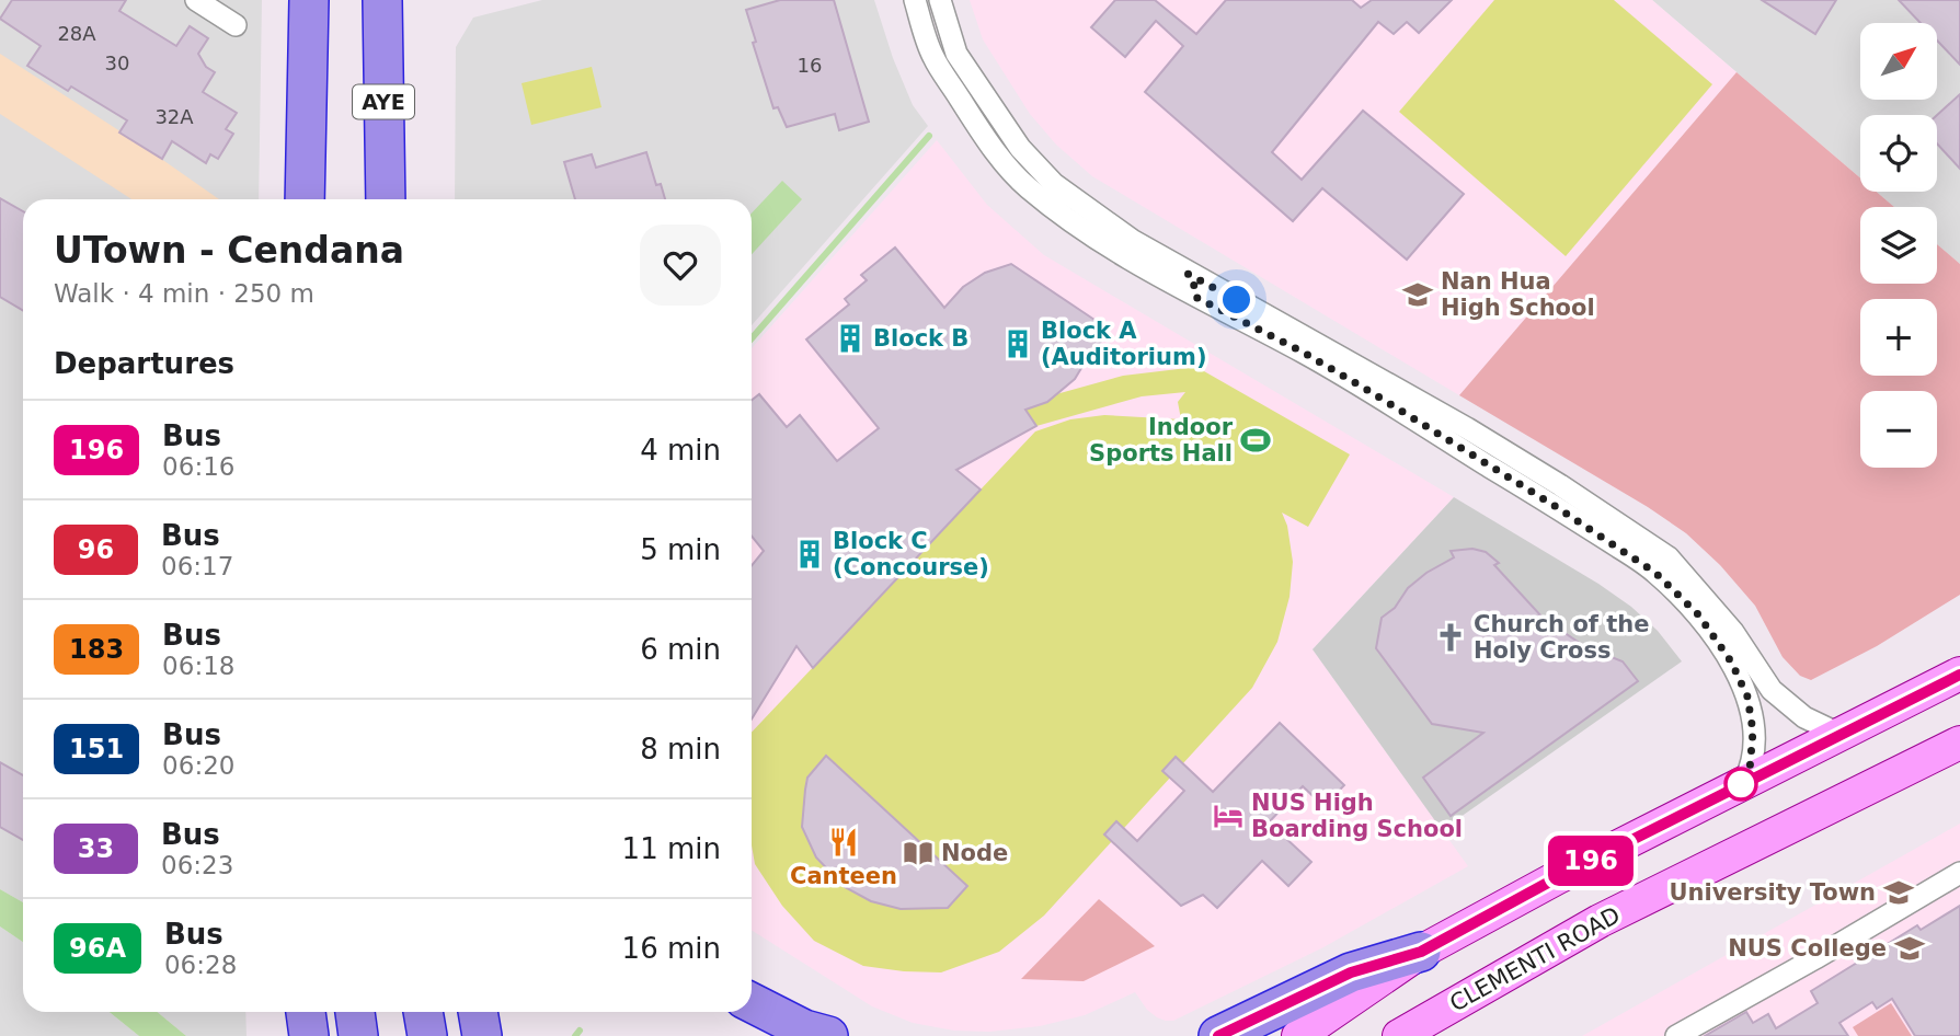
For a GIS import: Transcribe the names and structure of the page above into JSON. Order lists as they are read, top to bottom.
{
  "streets": {
    "highway": ["AYE"],
    "main road": ["CLEMENTI ROAD"]
  },
  "places": {
    "school or university": ["Nan Hua High School", "University Town", "NUS College"],
    "building": ["Block B", "Block A (Auditorium)", "Block C (Concourse)"],
    "sports": ["Indoor Sports Hall"],
    "church": ["Church of the Holy Cross"],
    "hotel": ["NUS High Boarding School"],
    "restaurant": ["Canteen"],
    "library": ["Node"]
  },
  "lines": ["bus line 196"],
  "house_numbers": [
    "28A",
    "30",
    "16",
    "32A"
  ],
  "north": "top right",
  "page": {
    "on_map": "196",
    "map_buttons": ["+", "−"],
    "heading": [
      ["UTown - Cendana", "Walk · 4 min · 250 m"],
      "Departures"
    ],
    "list": [
      {
        "mark": "196",
        "name": "Bus",
        "note": "06:16",
        "value": "4 min"
      },
      {
        "mark": "96",
        "name": "Bus",
        "note": "06:17",
        "value": "5 min"
      },
      {
        "mark": "183",
        "name": "Bus",
        "note": "06:18",
        "value": "6 min"
      },
      {
        "mark": "151",
        "name": "Bus",
        "note": "06:20",
        "value": "8 min"
      },
      {
        "mark": "33",
        "name": "Bus",
        "note": "06:23",
        "value": "11 min"
      },
      {
        "mark": "96A",
        "name": "Bus",
        "note": "06:28",
        "value": "16 min"
      }
    ]
  }
}
